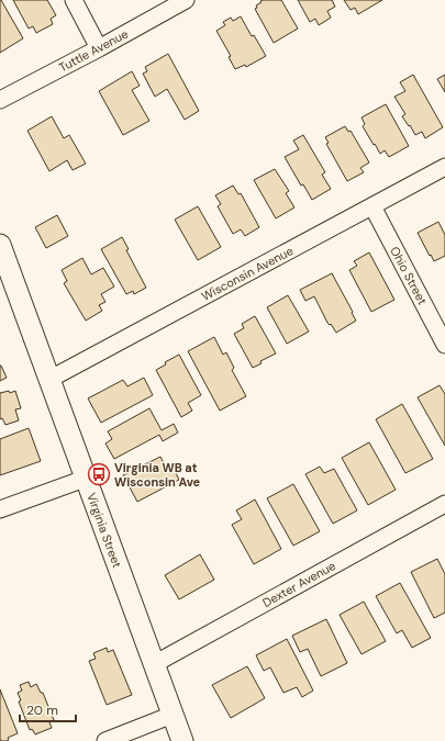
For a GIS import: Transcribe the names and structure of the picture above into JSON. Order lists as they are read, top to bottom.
{
  "streets": {
    "street": [
      "Tuttle Avenue",
      "Wisconsin Avenue",
      "Ohio Street",
      "Virginia Street",
      "Dexter Avenue"
    ]
  },
  "crossings": [
    ["Wisconsin Avenue", "Ohio Street"],
    ["Wisconsin Avenue", "Virginia Street"],
    ["Virginia Street", "Dexter Avenue"]
  ],
  "places": {
    "bus stop": ["Virginia WB at Wisconsin Ave"]
  },
  "scale_bar": "20 m"
}
